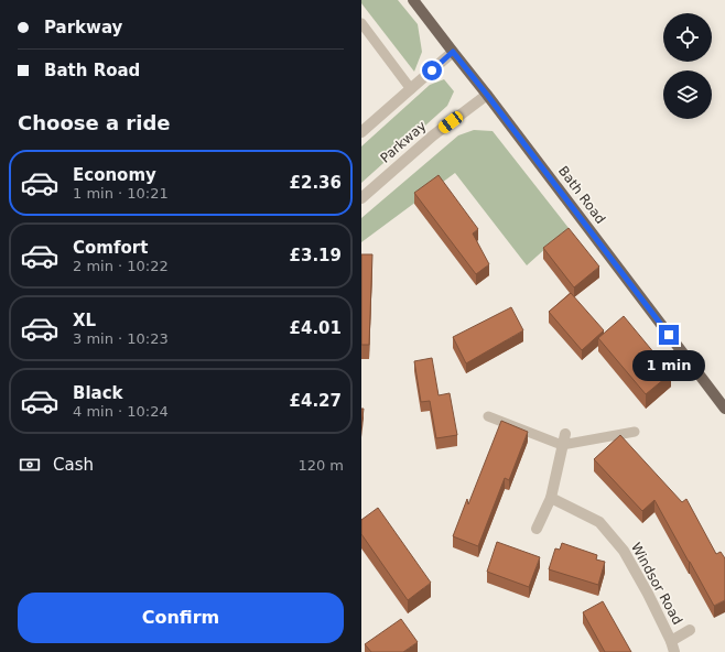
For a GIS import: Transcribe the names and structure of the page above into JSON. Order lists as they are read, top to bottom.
{
  "streets": {
    "main road": ["Bath Road"],
    "street": ["Parkway", "Windsor Road"]
  },
  "crossings": [
    ["Parkway", "Bath Road"]
  ],
  "page": {
    "banner": ["Parkway", "Bath Road"],
    "heading": "Choose a ride",
    "list": [
      {
        "name": "Economy",
        "note": "1 min · 10:21",
        "value": "£2.36"
      },
      {
        "name": "Comfort",
        "note": "2 min · 10:22",
        "value": "£3.19"
      },
      {
        "name": "XL",
        "note": "3 min · 10:23",
        "value": "£4.01"
      },
      {
        "name": "Black",
        "note": "4 min · 10:24",
        "value": "£4.27"
      }
    ],
    "bubble": "1 min",
    "pay": ["Cash", "120 m"],
    "buttons": "Confirm"
  }
}
